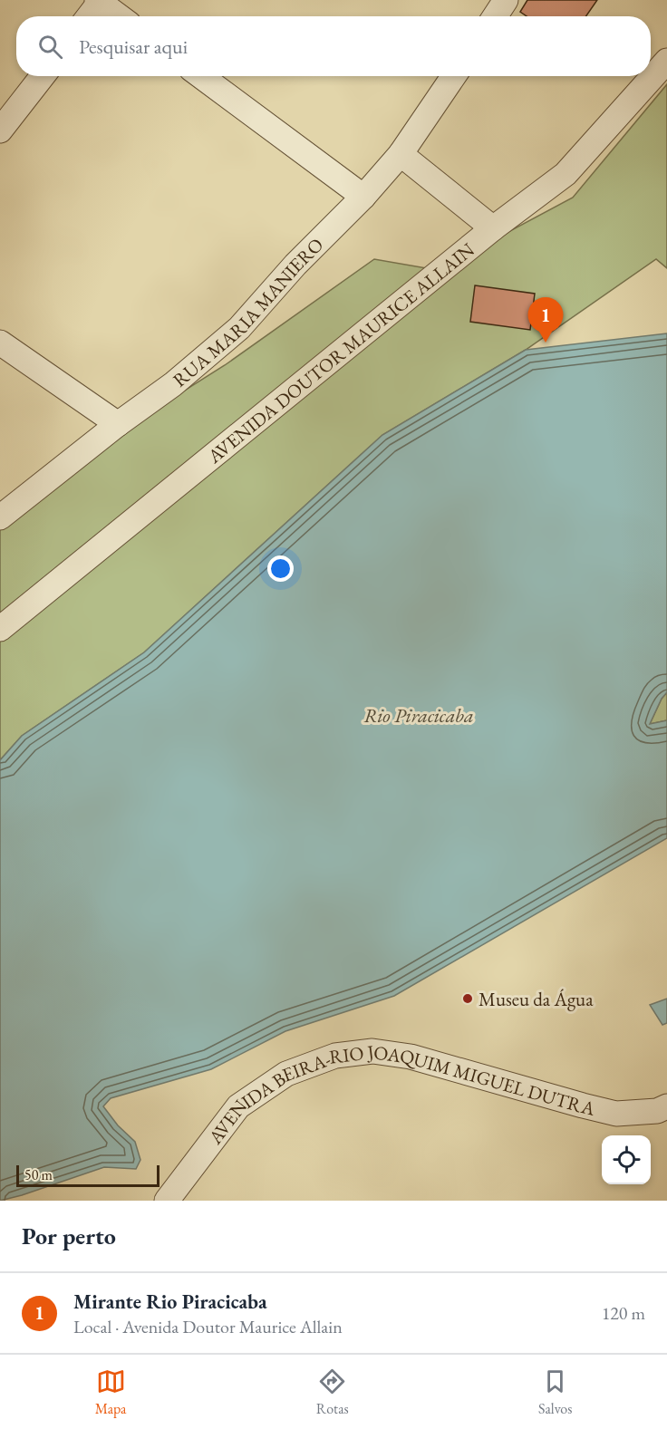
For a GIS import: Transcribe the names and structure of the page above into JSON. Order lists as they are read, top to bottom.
{
  "streets": {
    "street": ["RUA MARIA MANIERO", "AVENIDA DOUTOR MAURICE ALLAIN", "AVENIDA BEIRA-RIO JOAQUIM MIGUEL DUTRA"]
  },
  "water": ["Rio Piracicaba"],
  "places": ["Museu da Água"],
  "scale_bar": "50 m",
  "page": {
    "search": "Pesquisar aqui",
    "pins": "1",
    "scale": "50 m",
    "heading": "Por perto",
    "list": [
      {
        "mark": "1",
        "name": "Mirante Rio Piracicaba",
        "note": "Local · Avenida Doutor Maurice Allain",
        "value": "120 m"
      }
    ],
    "nav": ["Mapa", "Rotas", "Salvos"]
  }
}
